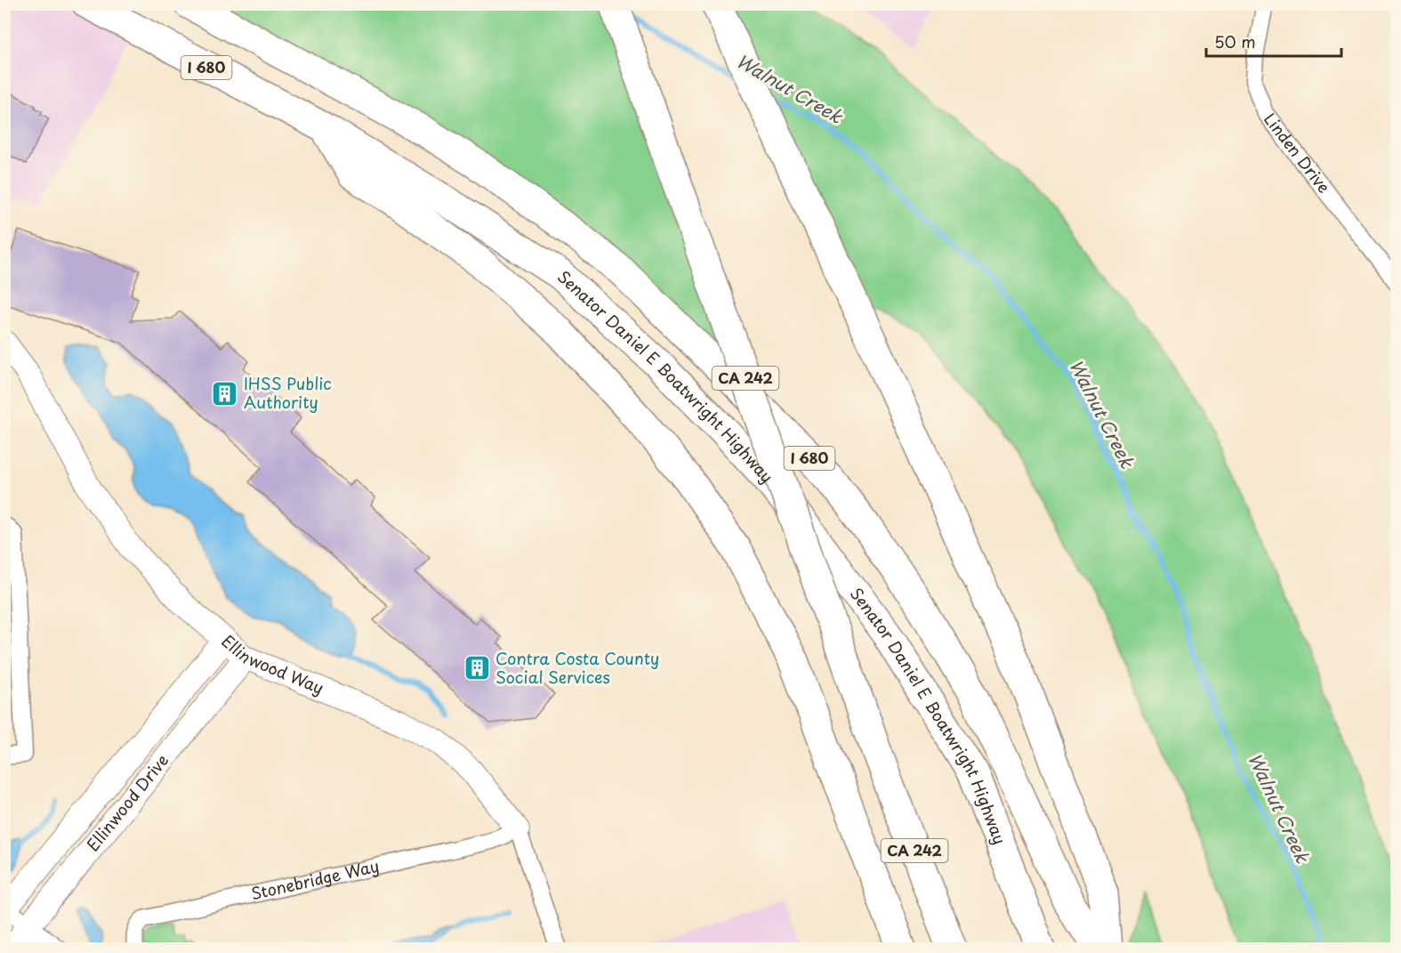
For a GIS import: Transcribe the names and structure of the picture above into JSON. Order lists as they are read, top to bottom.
{
  "streets": {
    "highway": ["I 680", "Senator Daniel E Boatwright Highway", "CA 242"],
    "street": [
      "Linden Drive",
      "Ellinwood Way",
      "Ellinwood Drive",
      "Stonebridge Way"
    ]
  },
  "crossings": [
    ["Ellinwood Way", "Ellinwood Drive"],
    ["Ellinwood Way", "Stonebridge Way"]
  ],
  "water": ["Walnut Creek"],
  "places": {
    "building": ["IHSS Public Authority", "Contra Costa County Social Services"]
  },
  "scale_bar": "50 m"
}
